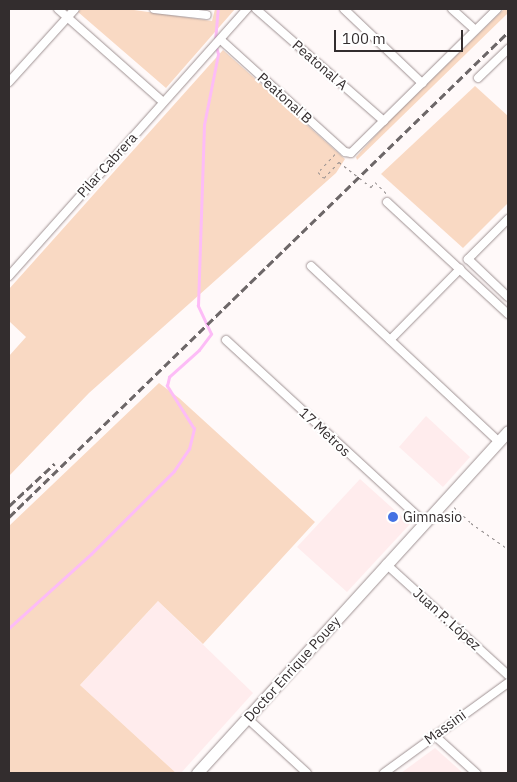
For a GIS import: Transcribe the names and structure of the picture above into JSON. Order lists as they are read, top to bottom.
{
  "streets": {
    "street": [
      "Peatonal A",
      "Peatonal B",
      "Pilar Cabrera",
      "17 Metros",
      "Juan P. López",
      "Doctor Enrique Pouey",
      "Massini"
    ]
  },
  "crossings": [
    ["Peatonal A", "Peatonal B"],
    ["Peatonal B", "Pilar Cabrera"],
    ["17 Metros", "Doctor Enrique Pouey"],
    ["Juan P. López", "Doctor Enrique Pouey"]
  ],
  "places": ["Gimnasio"],
  "scale_bar": "100 m"
}
